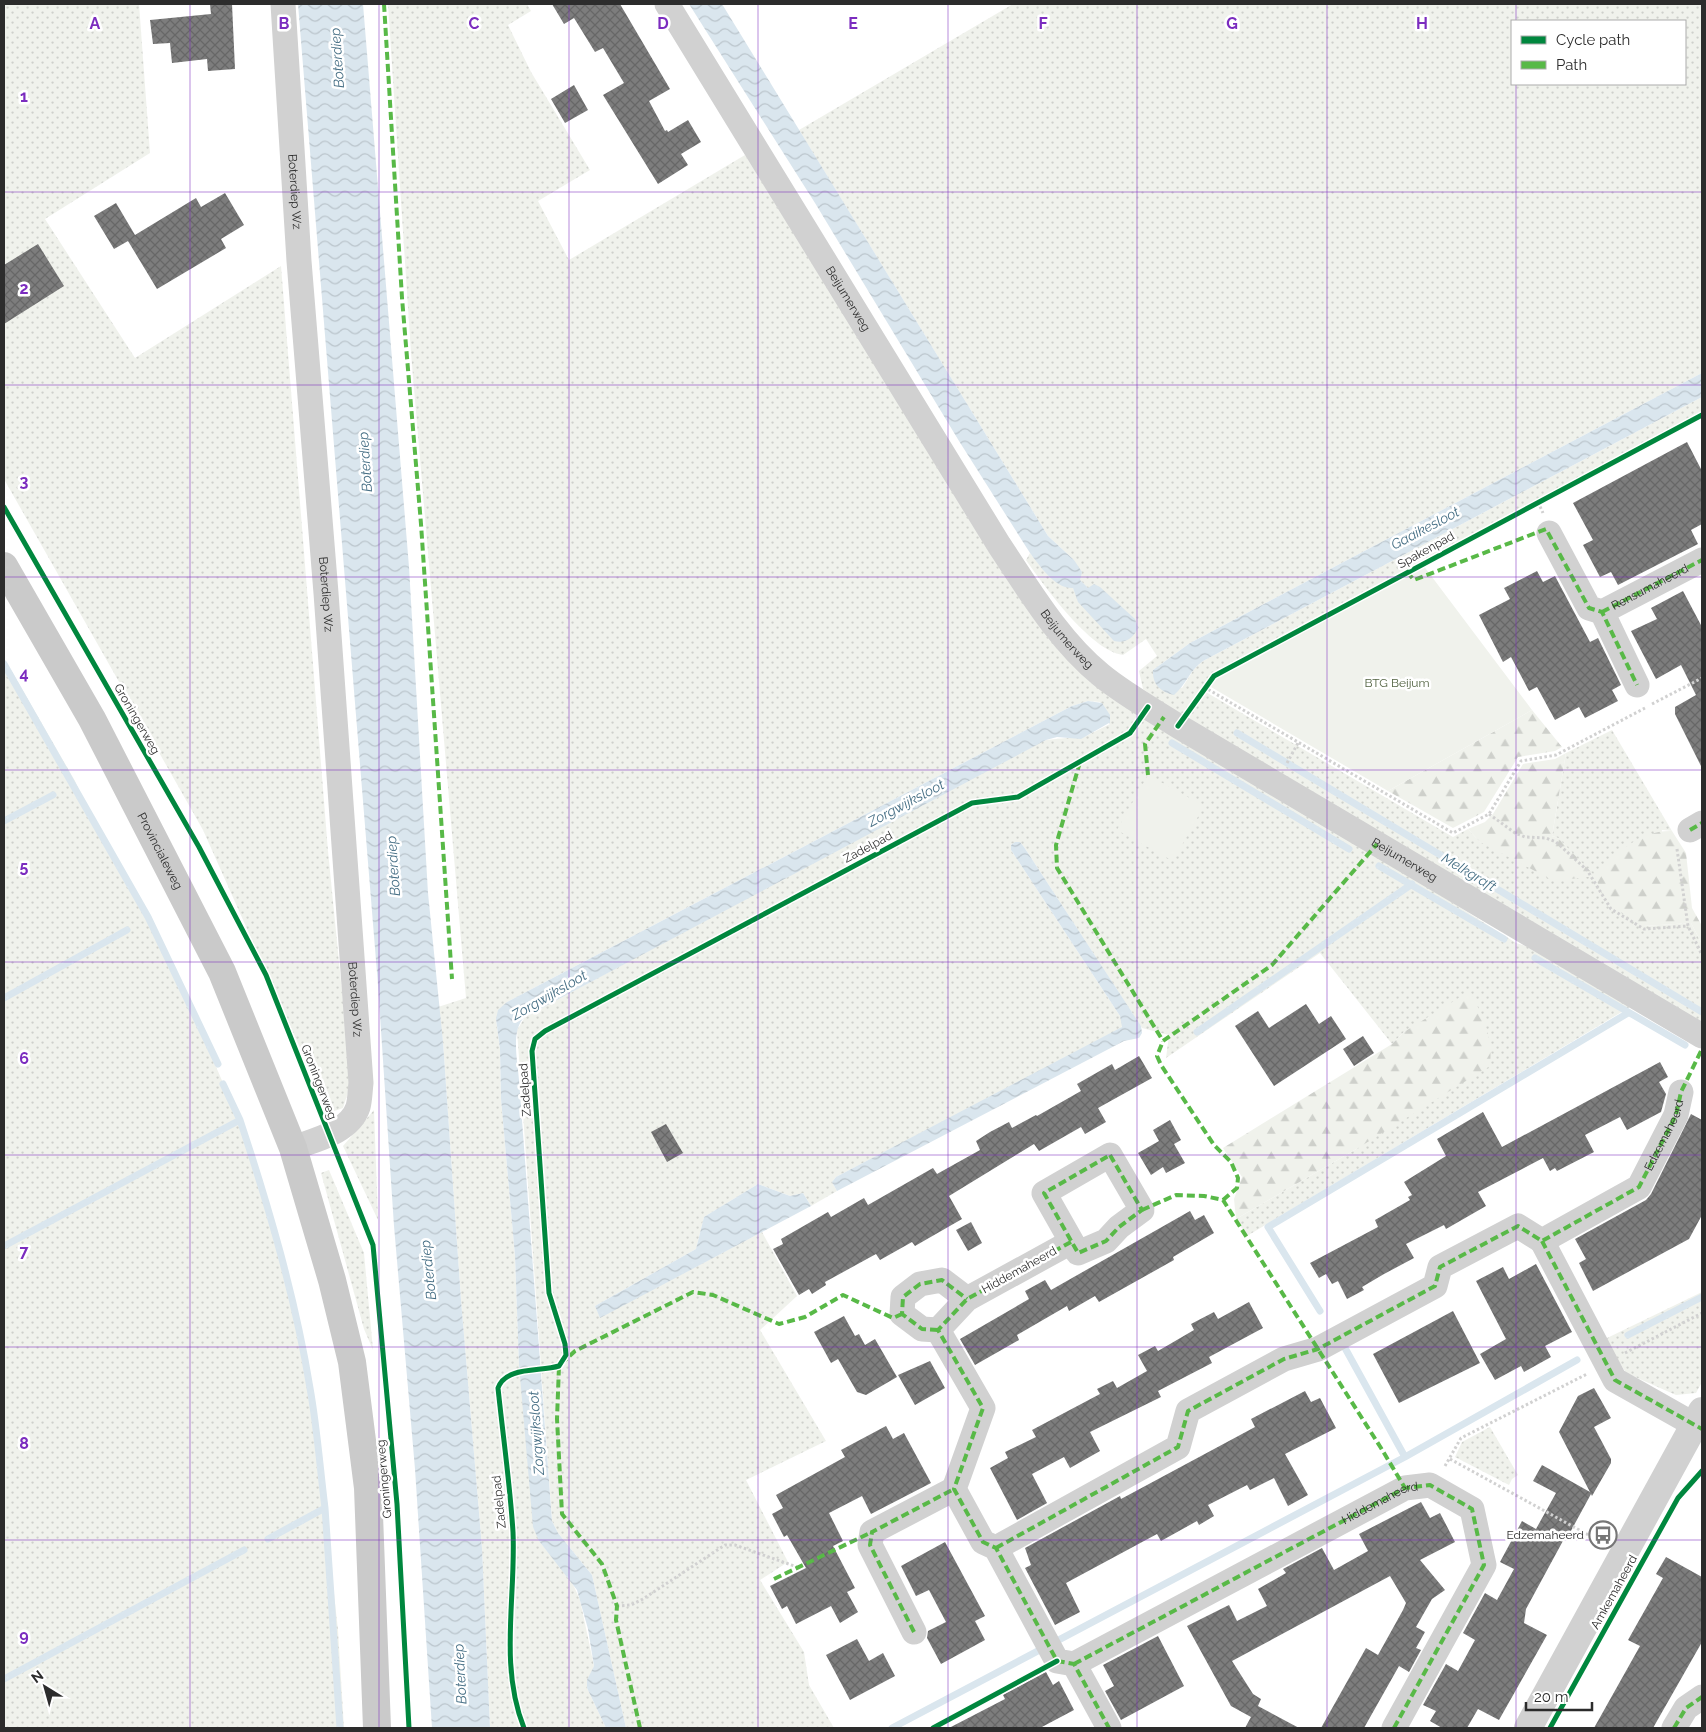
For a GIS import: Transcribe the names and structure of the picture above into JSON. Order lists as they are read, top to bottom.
{
  "streets": {
    "main road": ["Groningerweg", "Provincialeweg"],
    "street": [
      "Boterdiep Wz",
      "Beijumerweg",
      "Rensumaheerd",
      "Edzemaheerd",
      "Hiddemaheerd",
      "Amkemaheerd"
    ],
    "cycle path": ["Spakenpad", "Zadelpad"]
  },
  "crossings": [
    ["Boterdiep Wz", "Groningerweg"],
    ["Boterdiep Wz", "Provincialeweg"],
    ["Groningerweg", "Provincialeweg"]
  ],
  "water": [
    "Boterdiep",
    "Gaaikesloot",
    "Zorgwijksloot",
    "Melkgraft"
  ],
  "parks": ["BTG Beijum"],
  "places": {
    "bus stop": ["Edzemaheerd"]
  },
  "legend": ["Cycle path", "Path"],
  "scale_bar": "20 m",
  "north": "top left",
  "grid": {
    "columns": [
      "A",
      "B",
      "C",
      "D",
      "E",
      "F",
      "G",
      "H"
    ],
    "rows": [
      "1",
      "2",
      "3",
      "4",
      "5",
      "6",
      "7",
      "8",
      "9"
    ]
  }
}
